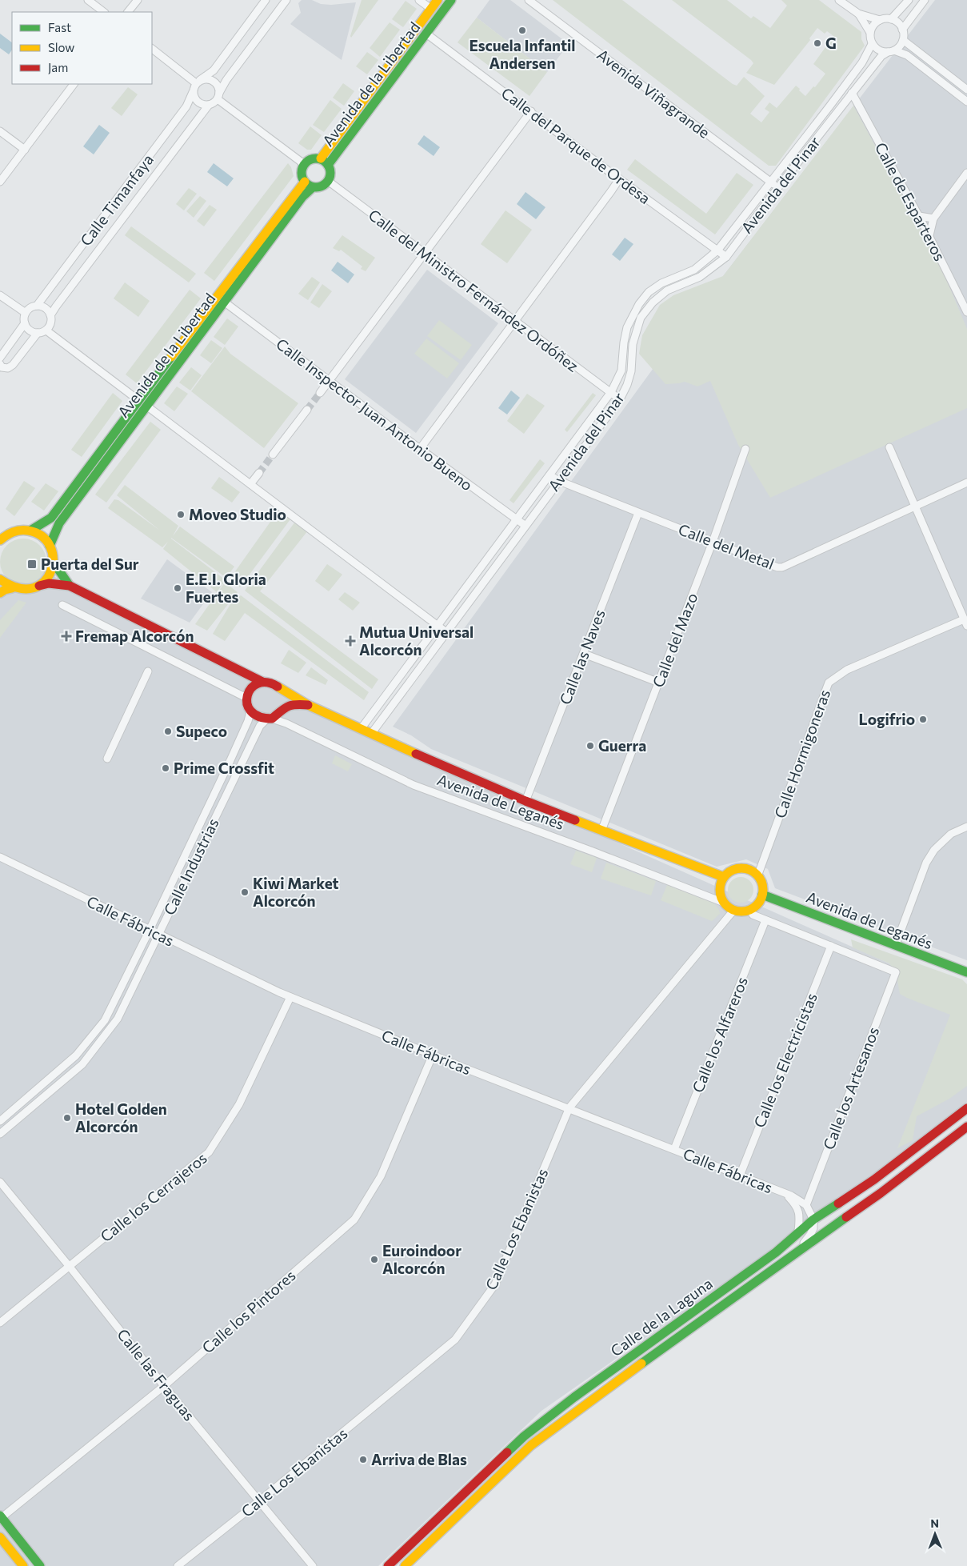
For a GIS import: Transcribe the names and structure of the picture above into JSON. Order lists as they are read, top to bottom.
{
  "streets": {
    "street": [
      "Avenida de la Libertad",
      "Avenida Viñagrande",
      "Calle del Parque de Ordesa",
      "Avenida del Pinar",
      "Calle Timanfaya",
      "Calle de Esparteros",
      "Calle del Ministro Fernández Ordóñez",
      "Calle Inspector Juan Antonio Bueno",
      "Calle del Metal",
      "Calle del Mazo",
      "Calle las Naves",
      "Calle Hormigoneras",
      "Avenida de Leganés",
      "Calle Industrias",
      "Calle Fábricas",
      "Calle los Alfareros",
      "Calle los Electricistas",
      "Calle los Artesanos",
      "Calle los Cerrajeros",
      "Calle Los Ebanistas",
      "Calle los Pintores",
      "Calle de la Laguna",
      "Calle las Fraguas"
    ]
  },
  "crossings": [
    ["Avenida de la Libertad", "Calle del Parque de Ordesa"],
    ["Avenida de la Libertad", "Calle del Ministro Fernández Ordóñez"],
    ["Avenida de la Libertad", "Calle Inspector Juan Antonio Bueno"],
    ["Avenida Viñagrande", "Avenida del Pinar"],
    ["Calle del Parque de Ordesa", "Avenida del Pinar"],
    ["Avenida del Pinar", "Calle de Esparteros"],
    ["Avenida del Pinar", "Calle del Ministro Fernández Ordóñez"],
    ["Avenida del Pinar", "Calle Inspector Juan Antonio Bueno"],
    ["Avenida del Pinar", "Calle del Metal"],
    ["Avenida del Pinar", "Avenida de Leganés"],
    ["Calle del Metal", "Calle del Mazo"],
    ["Calle del Metal", "Calle las Naves"],
    ["Calle del Mazo", "Avenida de Leganés"],
    ["Calle las Naves", "Avenida de Leganés"],
    ["Calle Hormigoneras", "Avenida de Leganés"],
    ["Calle Hormigoneras", "Calle Los Ebanistas"],
    ["Avenida de Leganés", "Calle Industrias"],
    ["Avenida de Leganés", "Calle Los Ebanistas"],
    ["Calle Industrias", "Calle Fábricas"],
    ["Calle Fábricas", "Calle los Alfareros"],
    ["Calle Fábricas", "Calle los Electricistas"],
    ["Calle Fábricas", "Calle los Artesanos"],
    ["Calle Fábricas", "Calle los Cerrajeros"],
    ["Calle Fábricas", "Calle Los Ebanistas"],
    ["Calle Fábricas", "Calle los Pintores"],
    ["Calle los Electricistas", "Calle los Artesanos"],
    ["Calle los Cerrajeros", "Calle las Fraguas"],
    ["Calle Los Ebanistas", "Calle las Fraguas"],
    ["Calle los Pintores", "Calle las Fraguas"]
  ],
  "places": {
    "other": [
      "Escuela Infantil Andersen",
      "G",
      "Moveo Studio",
      "E.E.I. Gloria Fuertes",
      "Logifrio",
      "Supeco",
      "Guerra",
      "Prime Crossfit",
      "Kiwi Market Alcorcón",
      "Hotel Golden Alcorcón",
      "Euroindoor Alcorcón",
      "Arriva de Blas"
    ],
    "transit": ["Puerta del Sur"],
    "health": ["Fremap Alcorcón", "Mutua Universal Alcorcón"]
  },
  "legend": ["Fast", "Slow", "Jam"],
  "north": "top"
}
